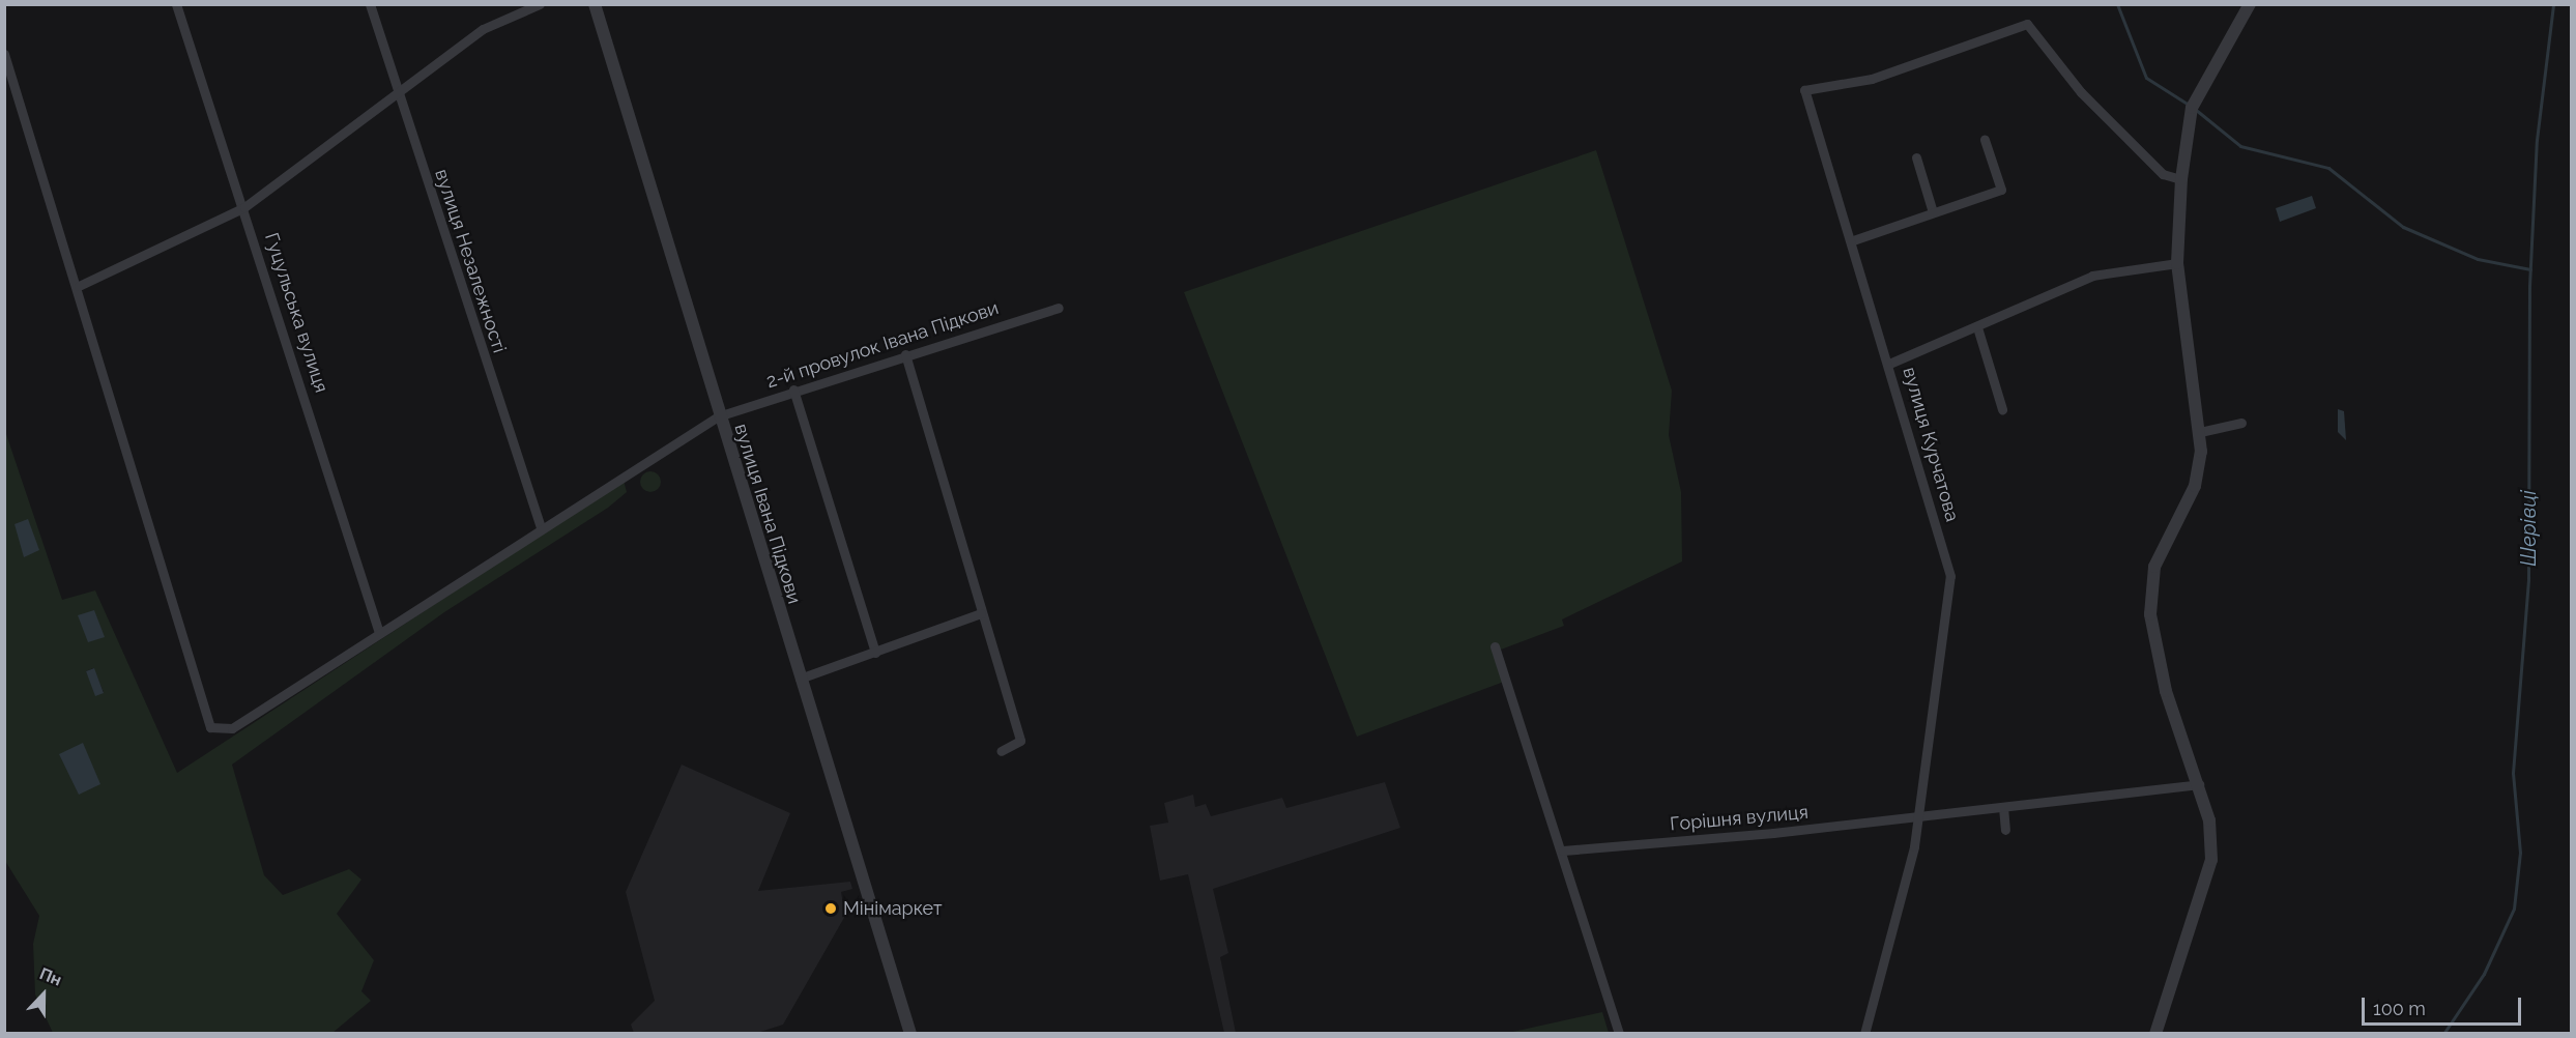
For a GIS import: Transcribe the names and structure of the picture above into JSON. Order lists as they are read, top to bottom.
{
  "streets": {
    "street": [
      "вулиця Незалежності",
      "Гуцульська вулиця",
      "2-й провулок Івана Підкови",
      "вулиця Курчатова",
      "вулиця Івана Підкови",
      "Горішня вулиця"
    ]
  },
  "crossings": [
    ["вулиця Незалежності", "2-й провулок Івана Підкови"],
    ["Гуцульська вулиця", "2-й провулок Івана Підкови"],
    ["2-й провулок Івана Підкови", "вулиця Івана Підкови"],
    ["вулиця Курчатова", "Горішня вулиця"]
  ],
  "water": ["Шерівці"],
  "places": ["Мінімаркет"],
  "scale_bar": "100 m",
  "north": "top"
}
